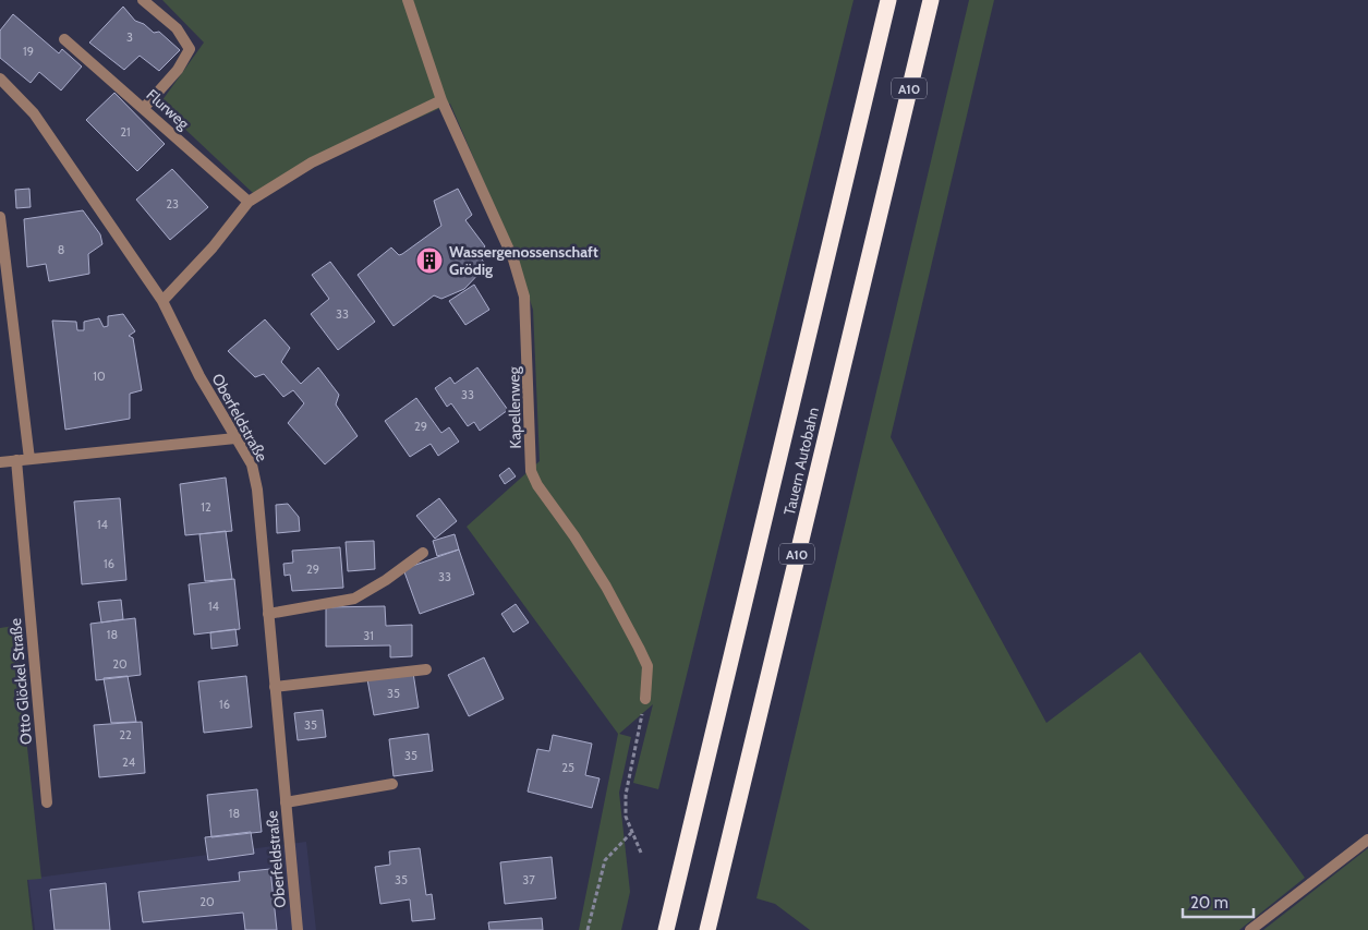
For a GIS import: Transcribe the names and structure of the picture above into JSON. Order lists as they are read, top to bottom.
{
  "streets": {
    "highway": ["A10", "Tauern Autobahn"],
    "street": [
      "Flurweg",
      "Kapellenweg",
      "Oberfeldstraße",
      "Otto Glöckel Straße"
    ]
  },
  "places": {
    "building": ["Wassergenossenschaft Grödig"]
  },
  "house_numbers": [
    "3",
    "19",
    "21",
    "23",
    "8",
    "33",
    "10",
    "33",
    "29",
    "12",
    "14",
    "16",
    "29",
    "33",
    "14",
    "18",
    "31",
    "20",
    "35",
    "16",
    "35",
    "22",
    "35",
    "24",
    "25",
    "18",
    "35",
    "37",
    "20"
  ],
  "scale_bar": "20 m"
}
